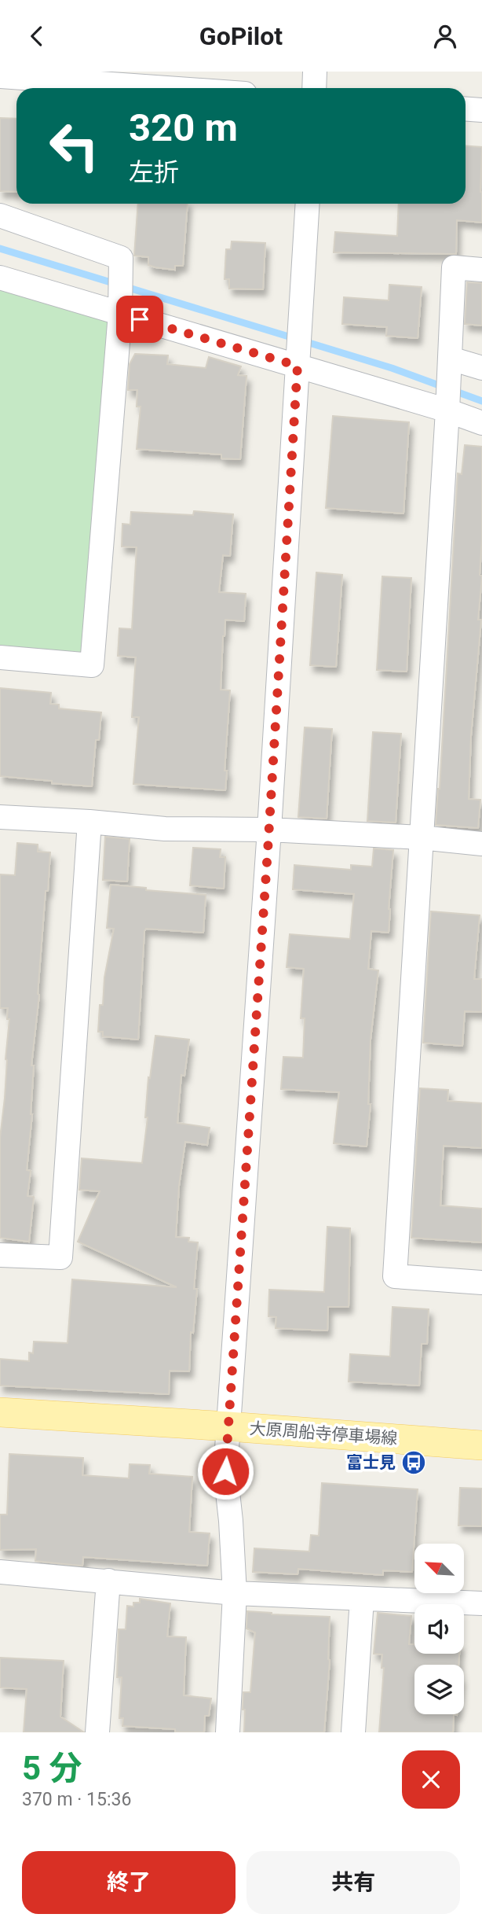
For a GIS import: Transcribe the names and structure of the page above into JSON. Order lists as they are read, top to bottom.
{
  "streets": {
    "main road": ["大原周船寺停車場線"]
  },
  "places": {
    "bus stop": ["富士見"]
  },
  "north": "top left",
  "page": {
    "header": "GoPilot",
    "turn": ["320 m", "左折"],
    "heading": ["5 分", "370 m · 15:36"],
    "buttons": ["終了", "共有"]
  }
}
